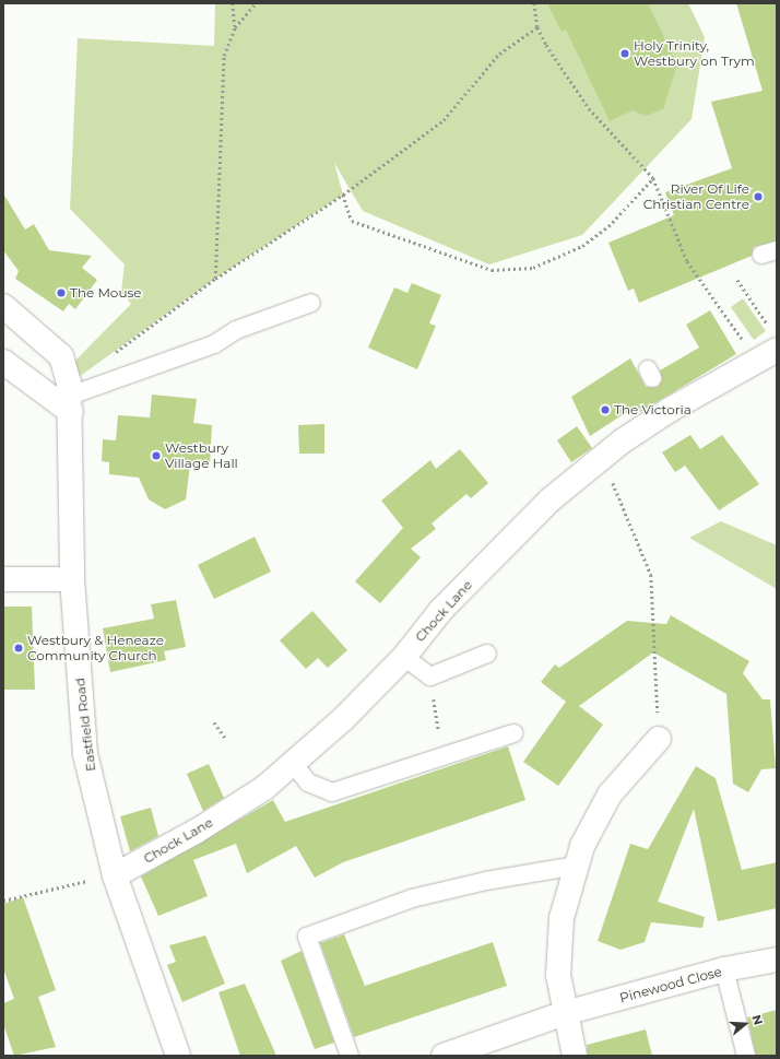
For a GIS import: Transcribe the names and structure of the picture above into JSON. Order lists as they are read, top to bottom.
{
  "streets": {
    "street": ["Chock Lane", "Eastfield Road", "Pinewood Close"]
  },
  "crossings": [
    ["Chock Lane", "Eastfield Road"]
  ],
  "places": [
    "Holy Trinity, Westbury on Trym",
    "River Of Life Christian Centre",
    "The Mouse",
    "The Victoria",
    "Westbury Village Hall",
    "Westbury & Heneaze Community Church"
  ],
  "north": "right"
}
